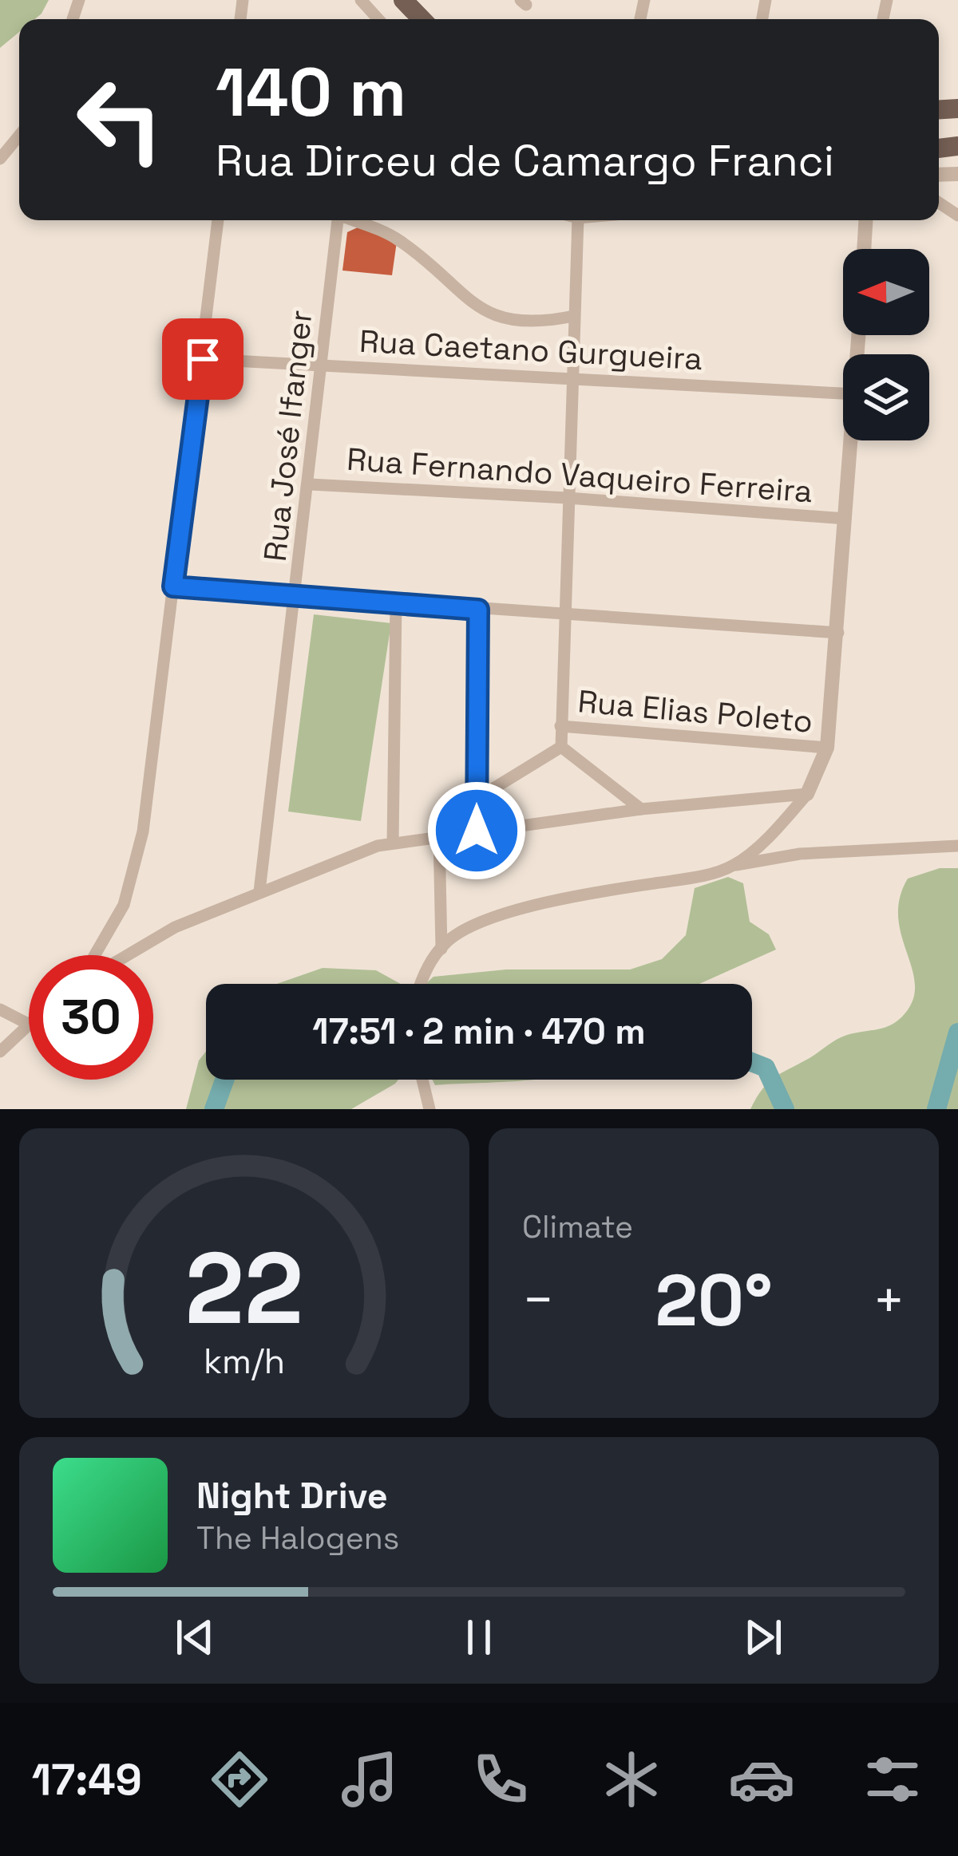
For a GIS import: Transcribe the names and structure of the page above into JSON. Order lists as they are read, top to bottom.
{
  "streets": {
    "street": [
      "Rua Caetano Gurgueira",
      "Rua José Ifanger",
      "Rua Fernando Vaqueiro Ferreira",
      "Rua Elias Poleto"
    ]
  },
  "crossings": [
    ["Rua Caetano Gurgueira", "Rua José Ifanger"],
    ["Rua Caetano Gurgueira", "Rua Elias Poleto"],
    ["Rua José Ifanger", "Rua Fernando Vaqueiro Ferreira"],
    ["Rua Fernando Vaqueiro Ferreira", "Rua Elias Poleto"]
  ],
  "north": "left",
  "page": {
    "turn": ["140 m", "Rua Dirceu de Camargo Franci"],
    "limit": "30",
    "trip": "17:51 · 2 min · 470 m",
    "tile": "Climate",
    "heat": ["−", "20°", "+"],
    "song": ["Night Drive", "The Halogens"],
    "tabs": "17:49",
    "gauge": ["22", "km/h"]
  }
}
